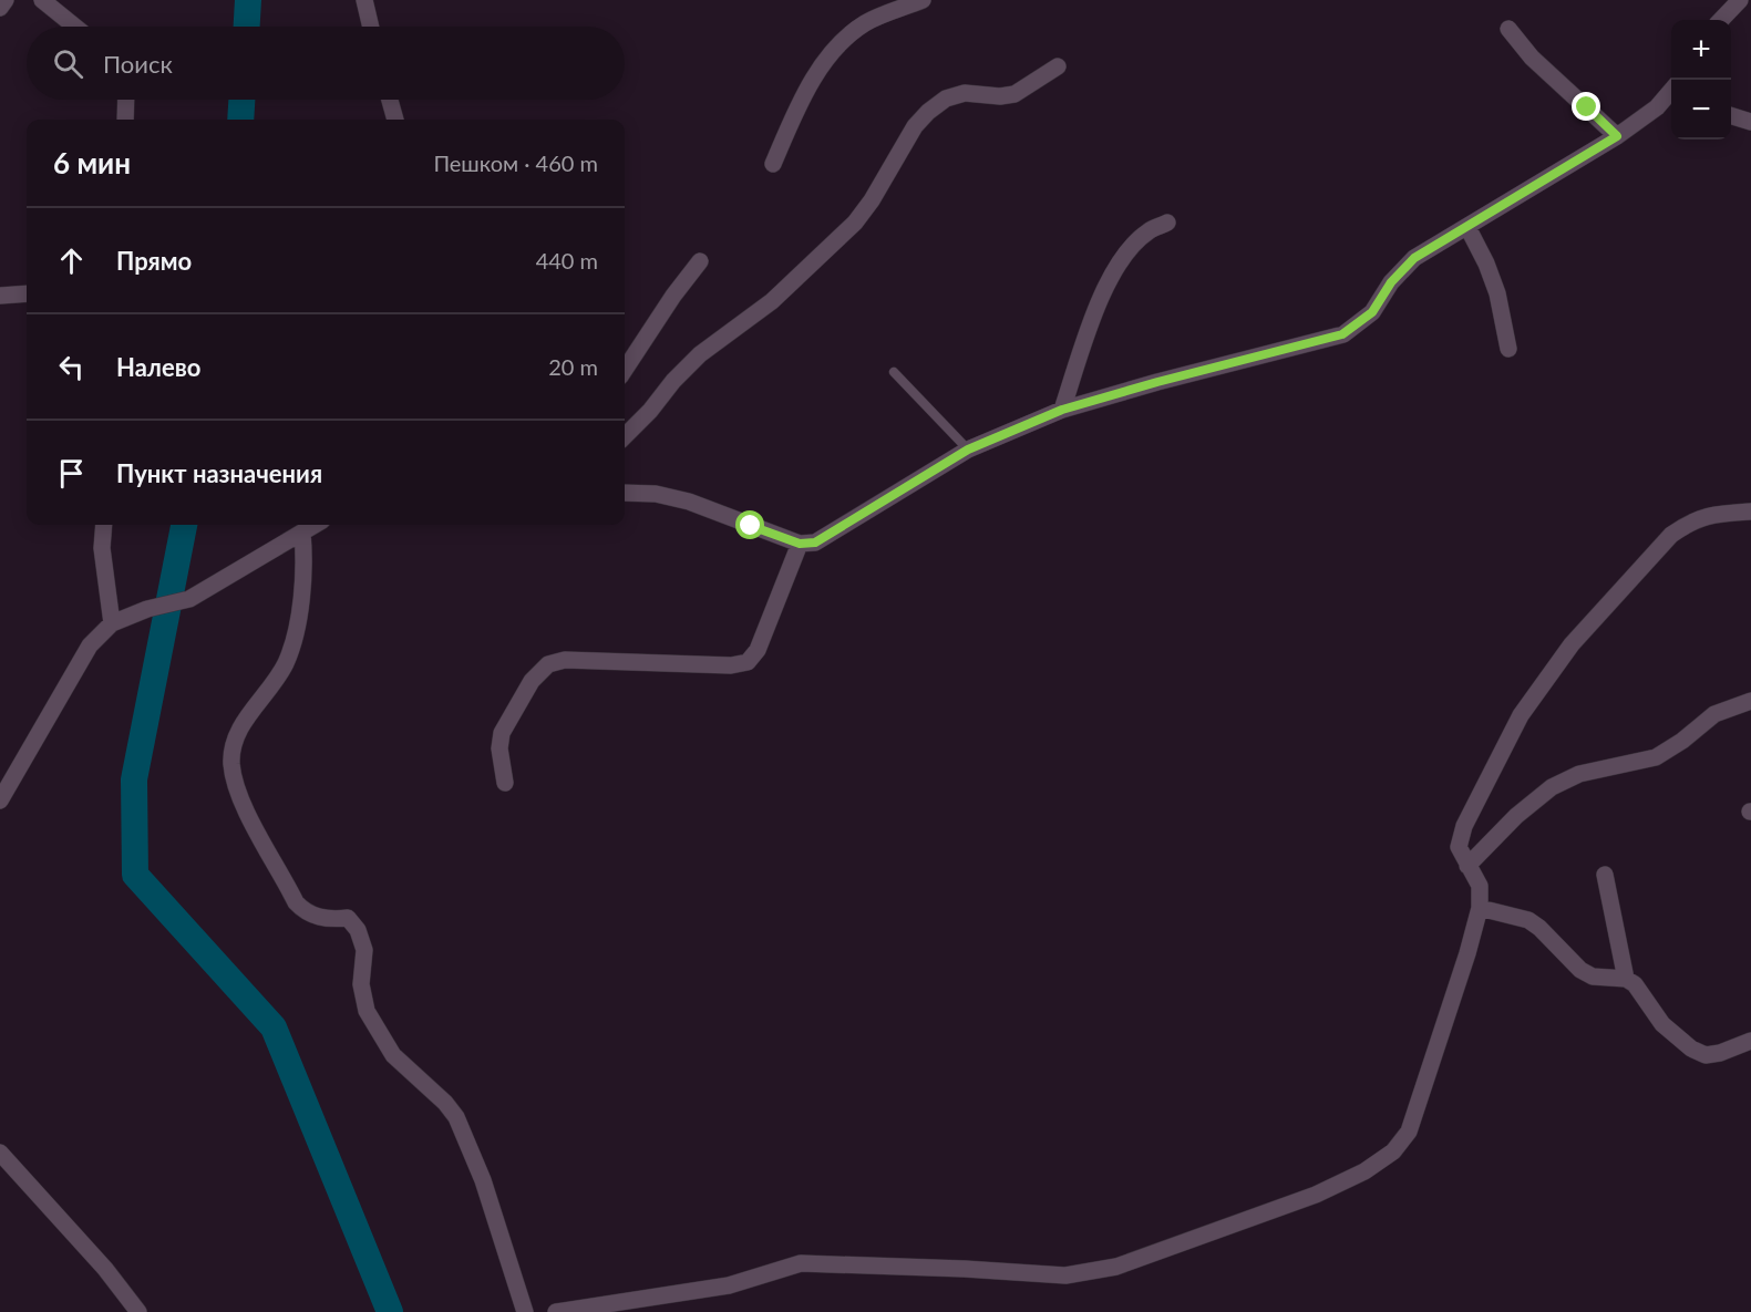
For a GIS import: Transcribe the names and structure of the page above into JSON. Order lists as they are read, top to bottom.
{
  "page": {
    "map_buttons": ["+", "−"],
    "search": "Поиск",
    "heading": ["6 мин", "Пешком · 460 m"],
    "list": [
      ["Прямо", "440 m"],
      ["Налево", "20 m"],
      "Пункт назначения"
    ]
  }
}
